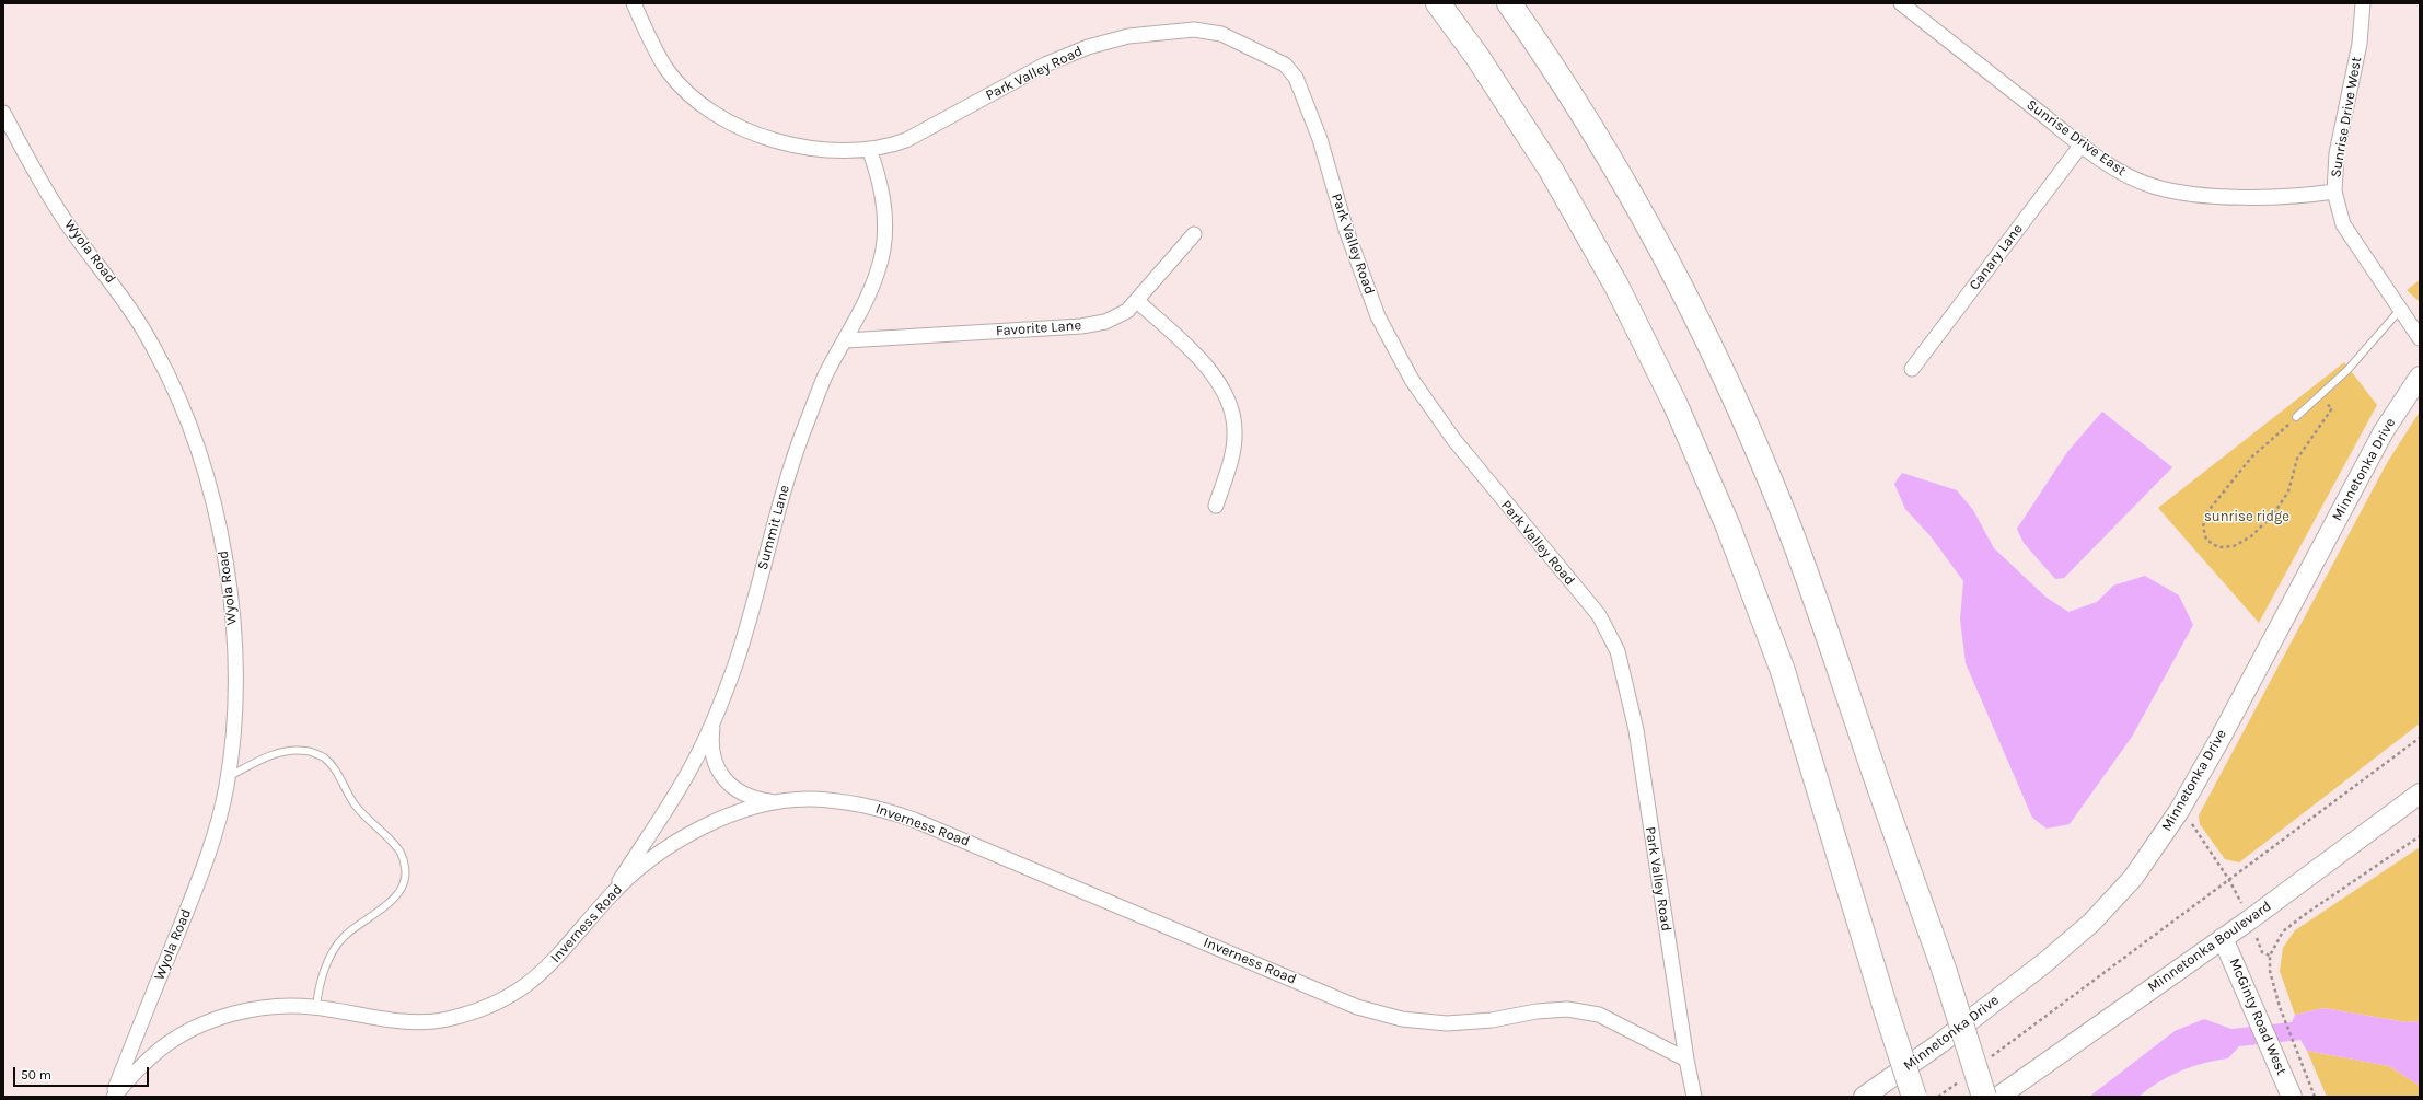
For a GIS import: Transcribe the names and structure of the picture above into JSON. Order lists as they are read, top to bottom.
{
  "streets": {
    "street": [
      "Park Valley Road",
      "Sunrise Drive West",
      "Sunrise Drive East",
      "Wyola Road",
      "Canary Lane",
      "Favorite Lane",
      "Minnetonka Drive",
      "Summit Lane",
      "Inverness Road",
      "Minnetonka Boulevard",
      "McGinty Road West"
    ]
  },
  "crossings": [
    ["Park Valley Road", "Summit Lane"],
    ["Park Valley Road", "Inverness Road"],
    ["Sunrise Drive West", "Sunrise Drive East"],
    ["Sunrise Drive East", "Canary Lane"],
    ["Wyola Road", "Inverness Road"],
    ["Favorite Lane", "Summit Lane"],
    ["Summit Lane", "Inverness Road"],
    ["Minnetonka Boulevard", "McGinty Road West"]
  ],
  "parks": ["sunrise ridge"],
  "scale_bar": "50 m"
}
